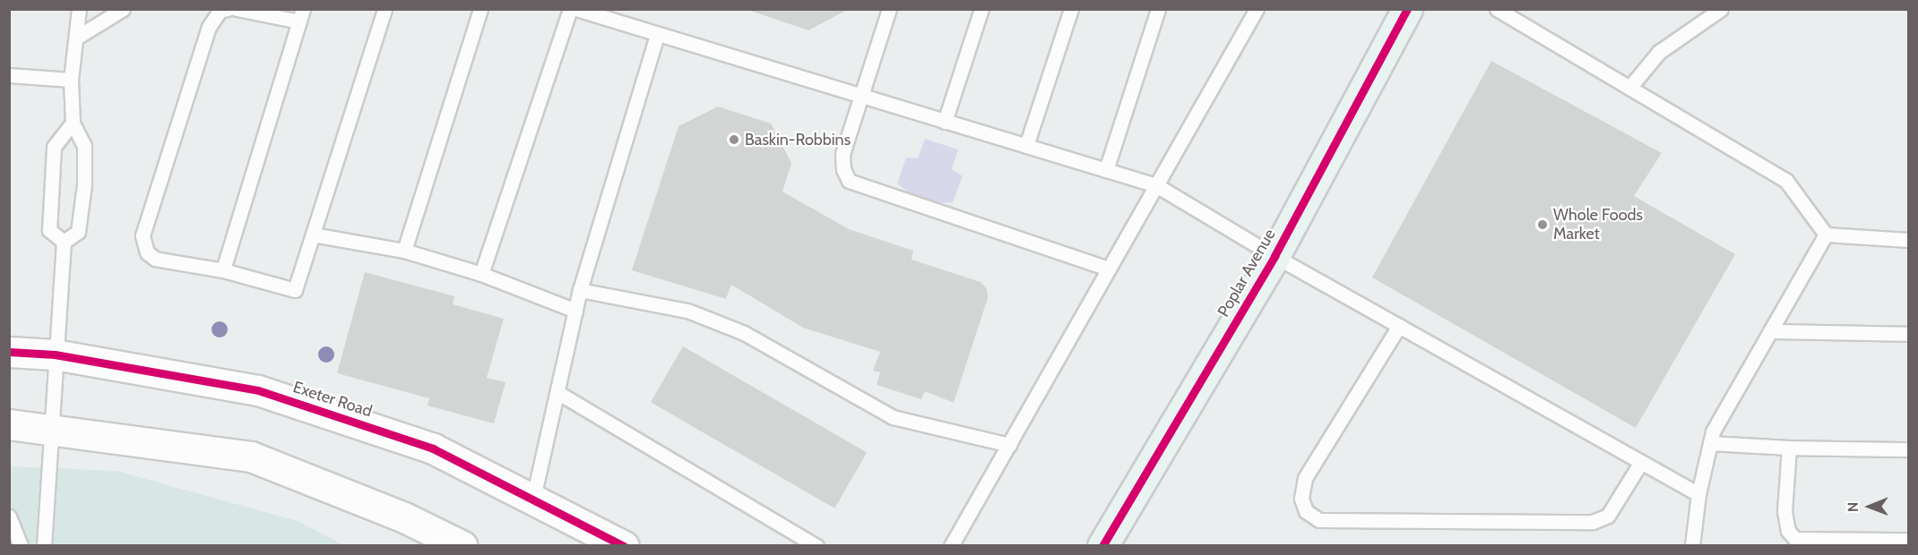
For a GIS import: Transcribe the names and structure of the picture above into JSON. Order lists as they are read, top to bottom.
{
  "streets": {
    "main road": ["Poplar Avenue"],
    "street": ["Exeter Road"]
  },
  "places": ["Baskin-Robbins", "Whole Foods Market"],
  "north": "left"
}
